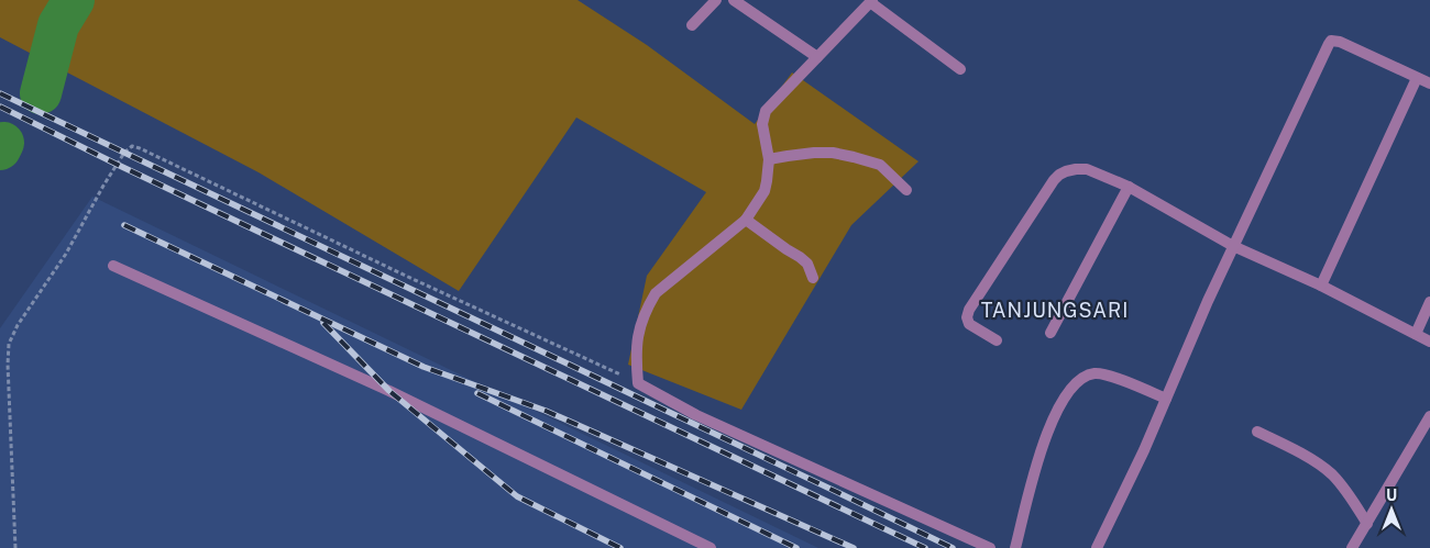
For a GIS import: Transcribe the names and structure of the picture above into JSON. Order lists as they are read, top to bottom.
{
  "districts": ["TANJUNGSARI"],
  "north": "top"
}
